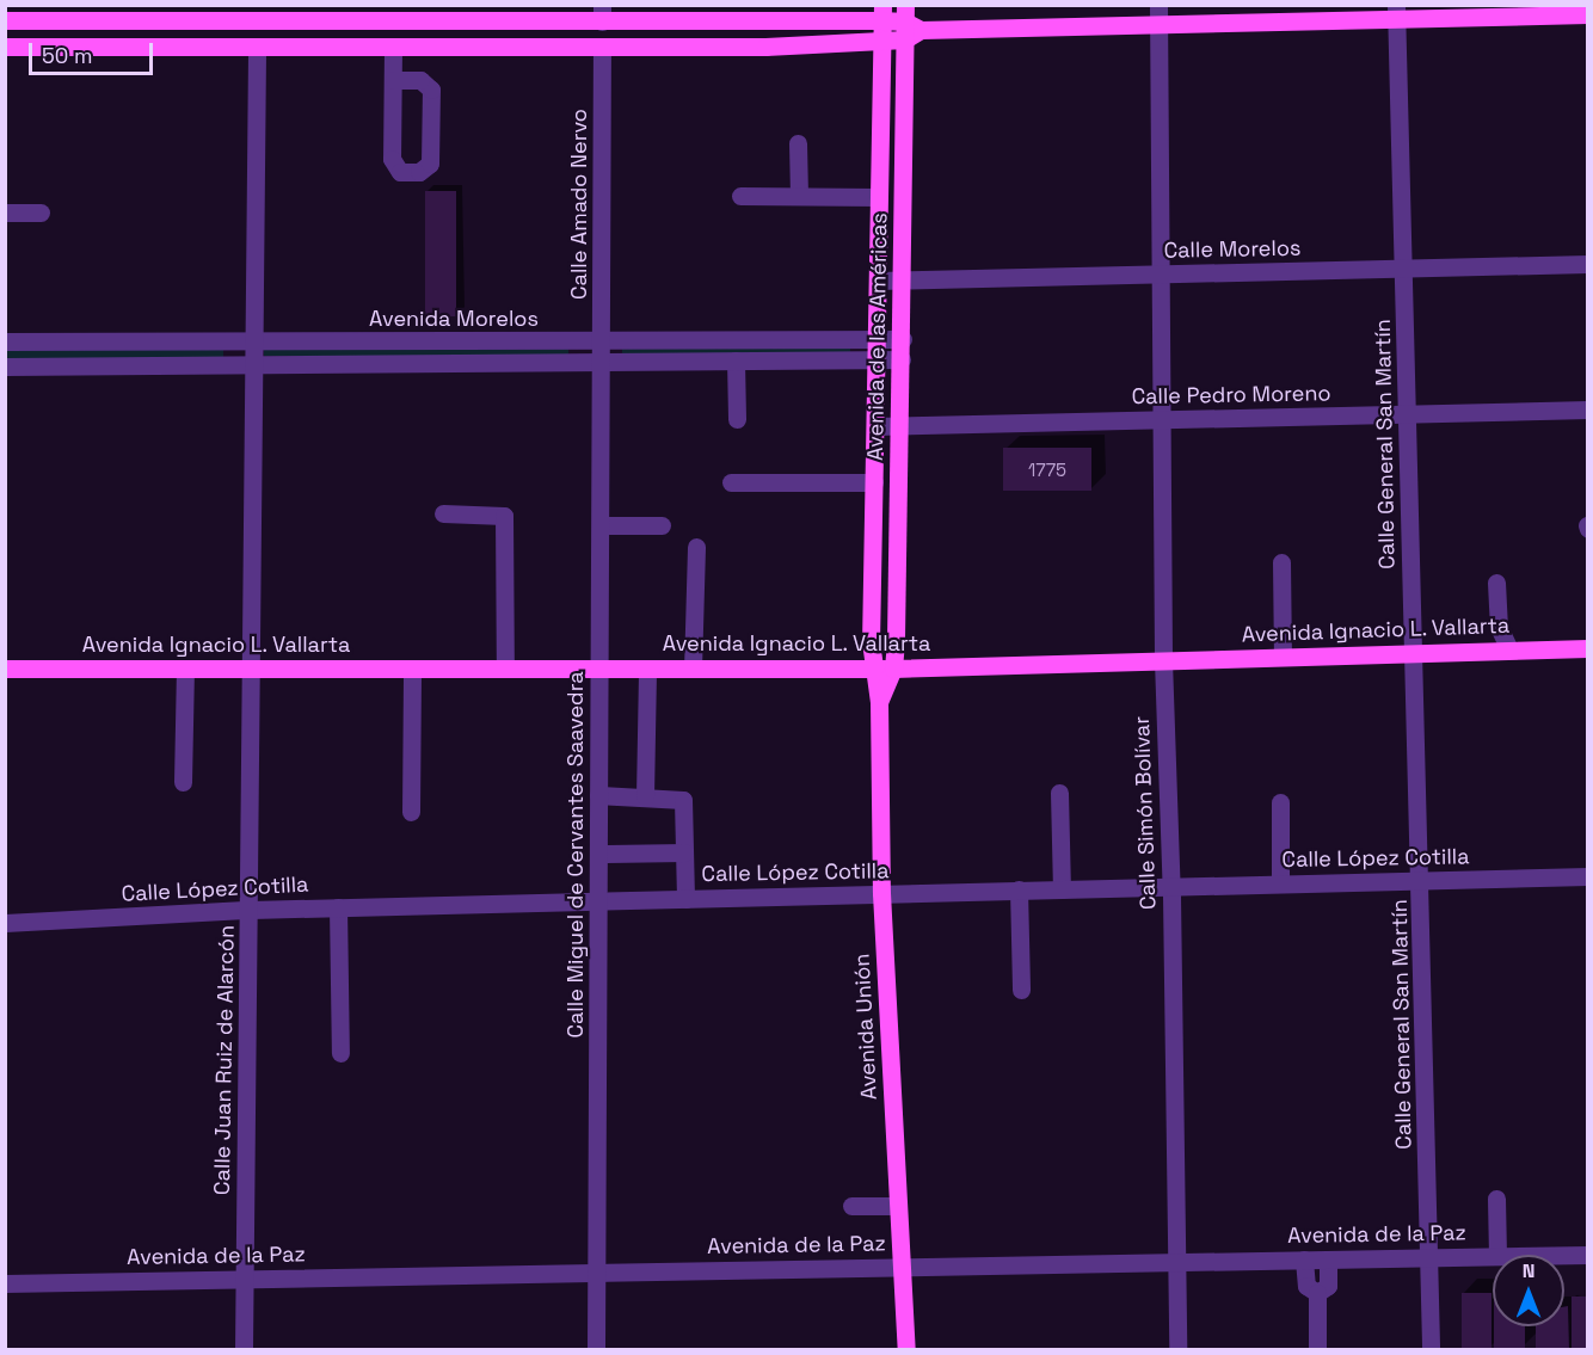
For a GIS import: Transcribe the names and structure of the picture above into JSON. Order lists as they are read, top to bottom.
{
  "streets": {
    "main road": ["Avenida de las Américas", "Avenida Ignacio L. Vallarta", "Avenida Unión"],
    "street": [
      "Calle Amado Nervo",
      "Calle Morelos",
      "Avenida Morelos",
      "Calle Pedro Moreno",
      "Calle General San Martín",
      "Calle Simón Bolívar",
      "Calle Miguel de Cervantes Saavedra",
      "Calle López Cotilla",
      "Calle Juan Ruiz de Alarcón",
      "Avenida de la Paz"
    ]
  },
  "crossings": [
    ["Calle Amado Nervo", "Avenida Morelos"],
    ["Calle Amado Nervo", "Calle Miguel de Cervantes Saavedra"],
    ["Calle Morelos", "Avenida de las Américas"],
    ["Calle Morelos", "Calle General San Martín"],
    ["Calle Morelos", "Calle Simón Bolívar"],
    ["Avenida Morelos", "Avenida de las Américas"],
    ["Avenida Morelos", "Calle Miguel de Cervantes Saavedra"],
    ["Avenida Morelos", "Calle Juan Ruiz de Alarcón"],
    ["Avenida de las Américas", "Calle Pedro Moreno"],
    ["Avenida de las Américas", "Avenida Ignacio L. Vallarta"],
    ["Avenida de las Américas", "Avenida Unión"],
    ["Calle Pedro Moreno", "Calle General San Martín"],
    ["Calle Pedro Moreno", "Calle Simón Bolívar"],
    ["Calle General San Martín", "Avenida Ignacio L. Vallarta"],
    ["Calle General San Martín", "Calle López Cotilla"],
    ["Calle General San Martín", "Avenida de la Paz"],
    ["Avenida Ignacio L. Vallarta", "Calle Simón Bolívar"],
    ["Avenida Ignacio L. Vallarta", "Calle Miguel de Cervantes Saavedra"],
    ["Avenida Ignacio L. Vallarta", "Avenida Unión"],
    ["Avenida Ignacio L. Vallarta", "Calle Juan Ruiz de Alarcón"],
    ["Calle Simón Bolívar", "Calle López Cotilla"],
    ["Calle Simón Bolívar", "Avenida de la Paz"],
    ["Calle Miguel de Cervantes Saavedra", "Calle López Cotilla"],
    ["Calle Miguel de Cervantes Saavedra", "Avenida de la Paz"],
    ["Calle López Cotilla", "Avenida Unión"],
    ["Calle López Cotilla", "Calle Juan Ruiz de Alarcón"],
    ["Avenida Unión", "Avenida de la Paz"],
    ["Calle Juan Ruiz de Alarcón", "Avenida de la Paz"]
  ],
  "house_numbers": ["1775"],
  "scale_bar": "50 m",
  "north": "top"
}
